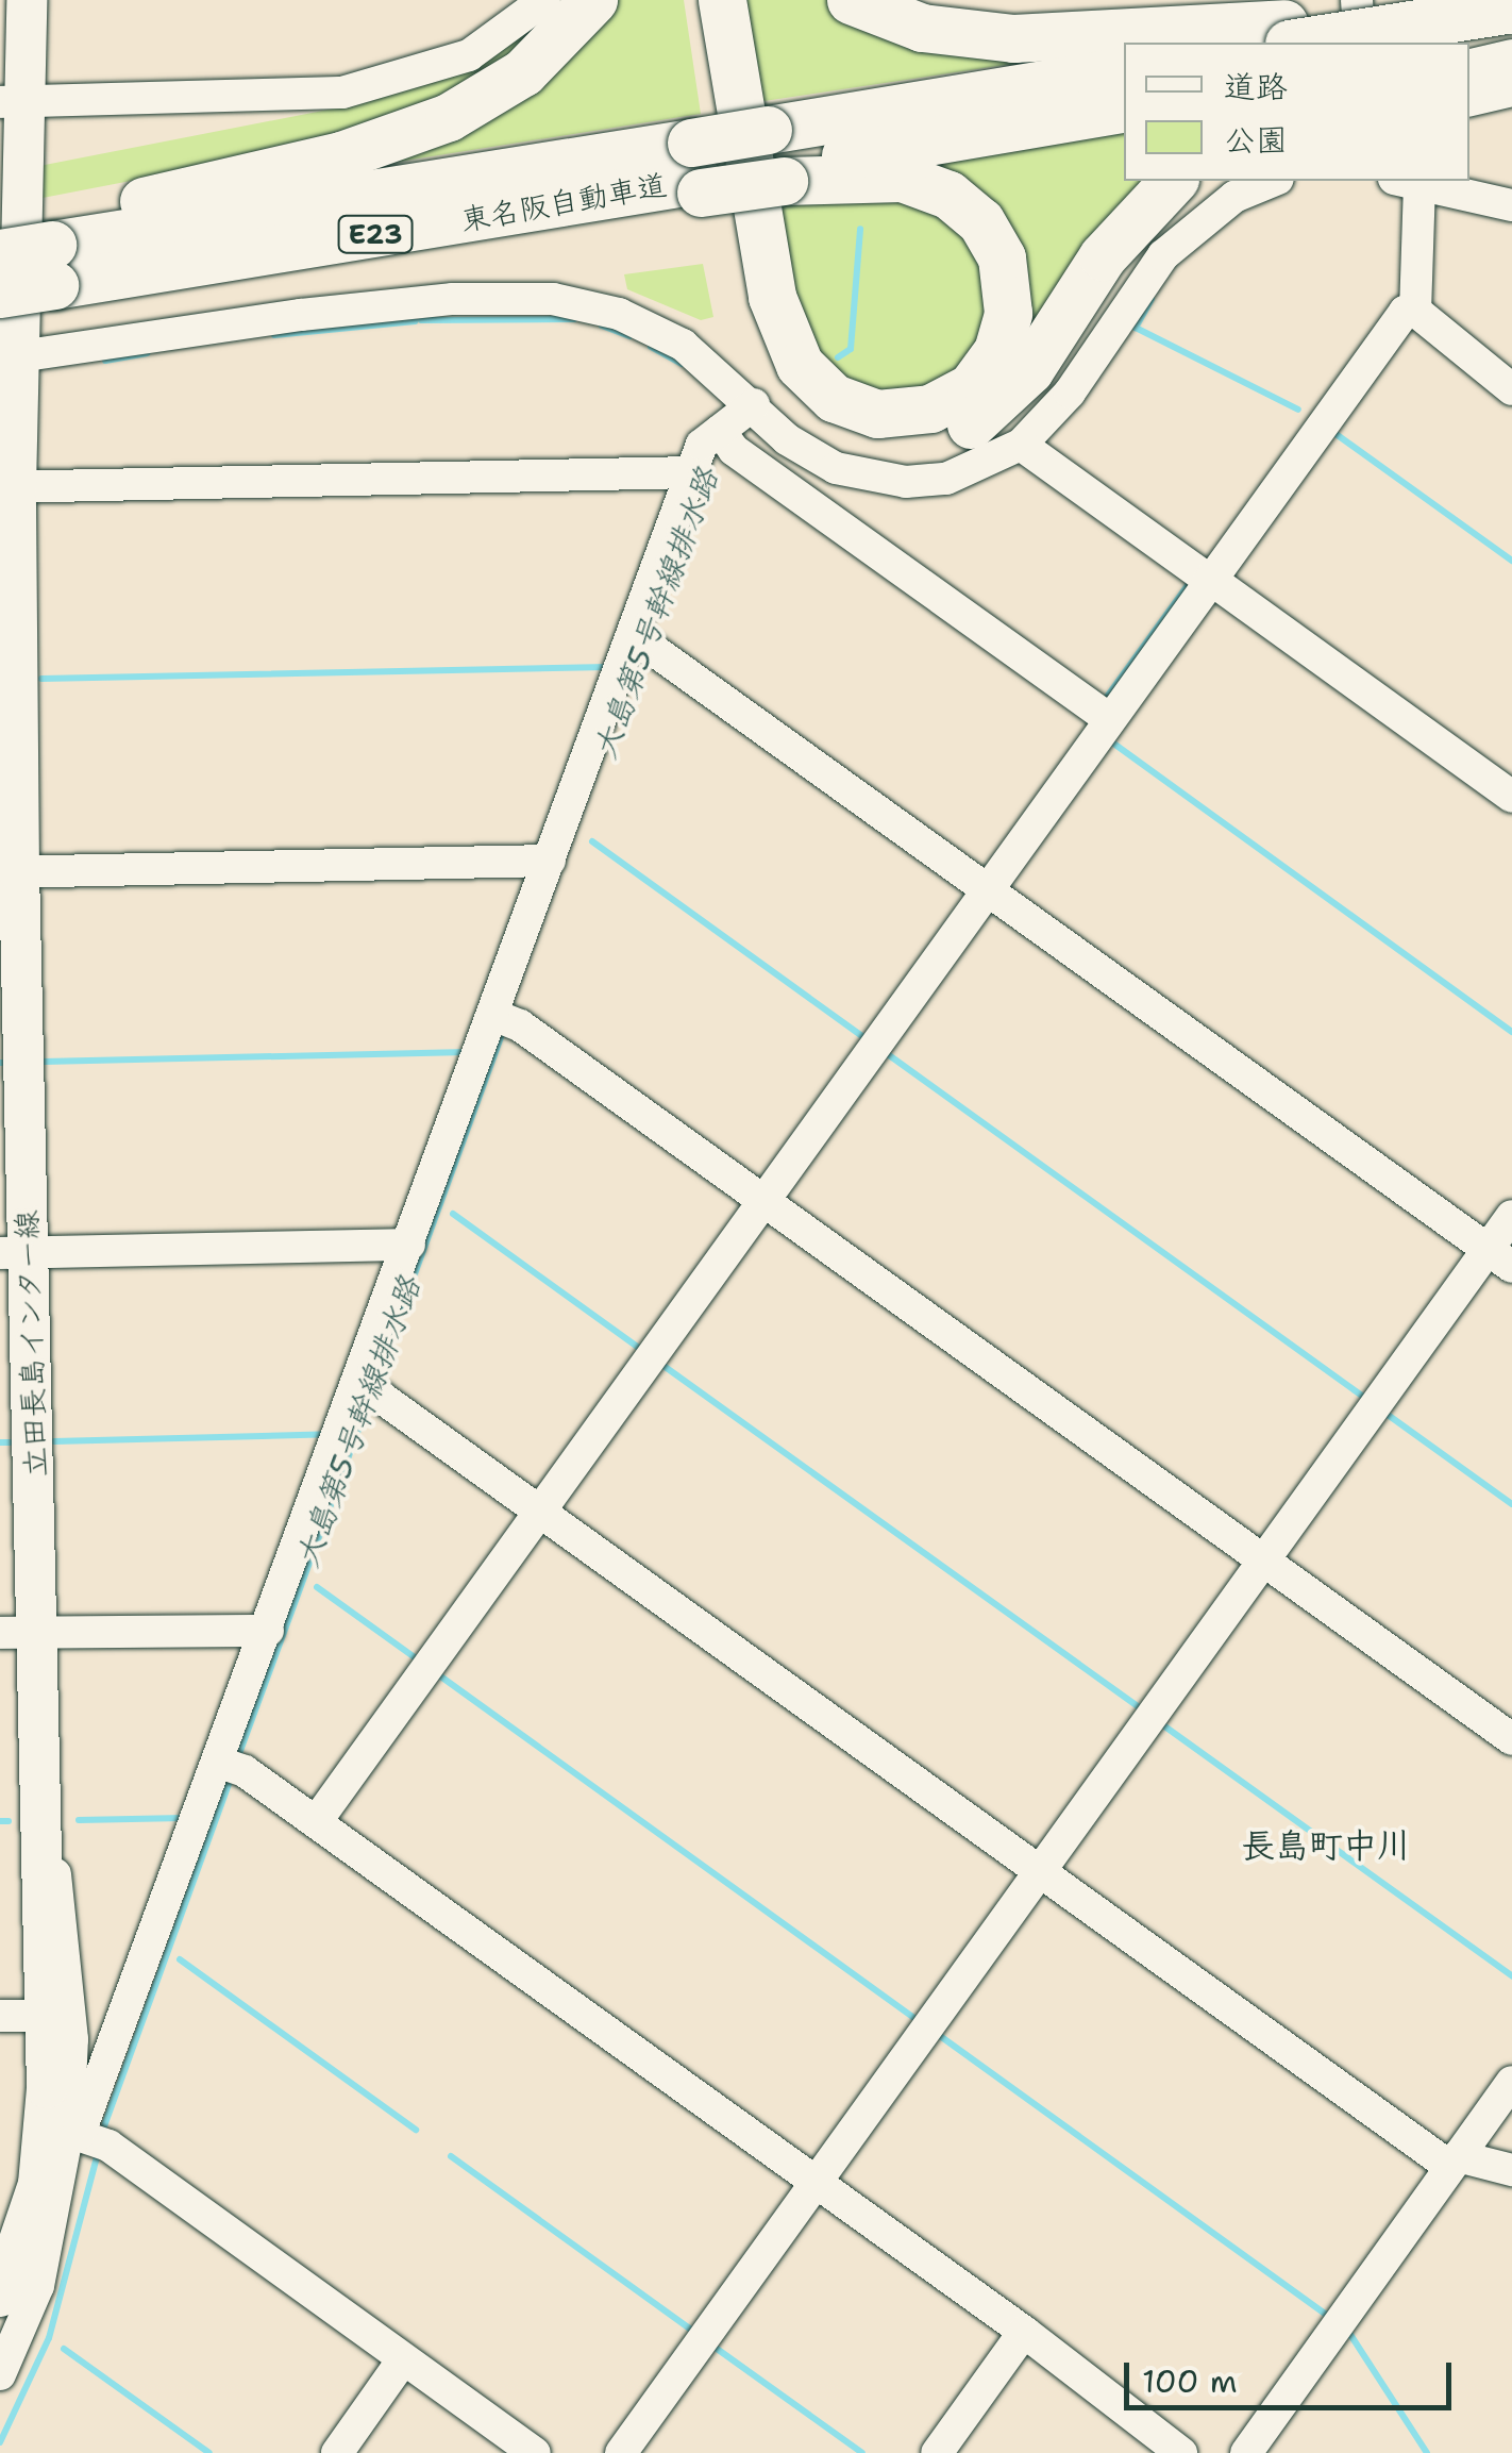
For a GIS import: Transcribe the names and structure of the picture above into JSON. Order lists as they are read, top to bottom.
{
  "streets": {
    "highway": ["東名阪自動車道", "E23"],
    "main road": ["立田長島インター線"]
  },
  "crossings": [
    ["東名阪自動車道", "立田長島インター線"]
  ],
  "districts": ["長島町中川"],
  "water": ["大島第5号幹線排水路"],
  "legend": ["道路", "公園"],
  "scale_bar": "100 m"
}
